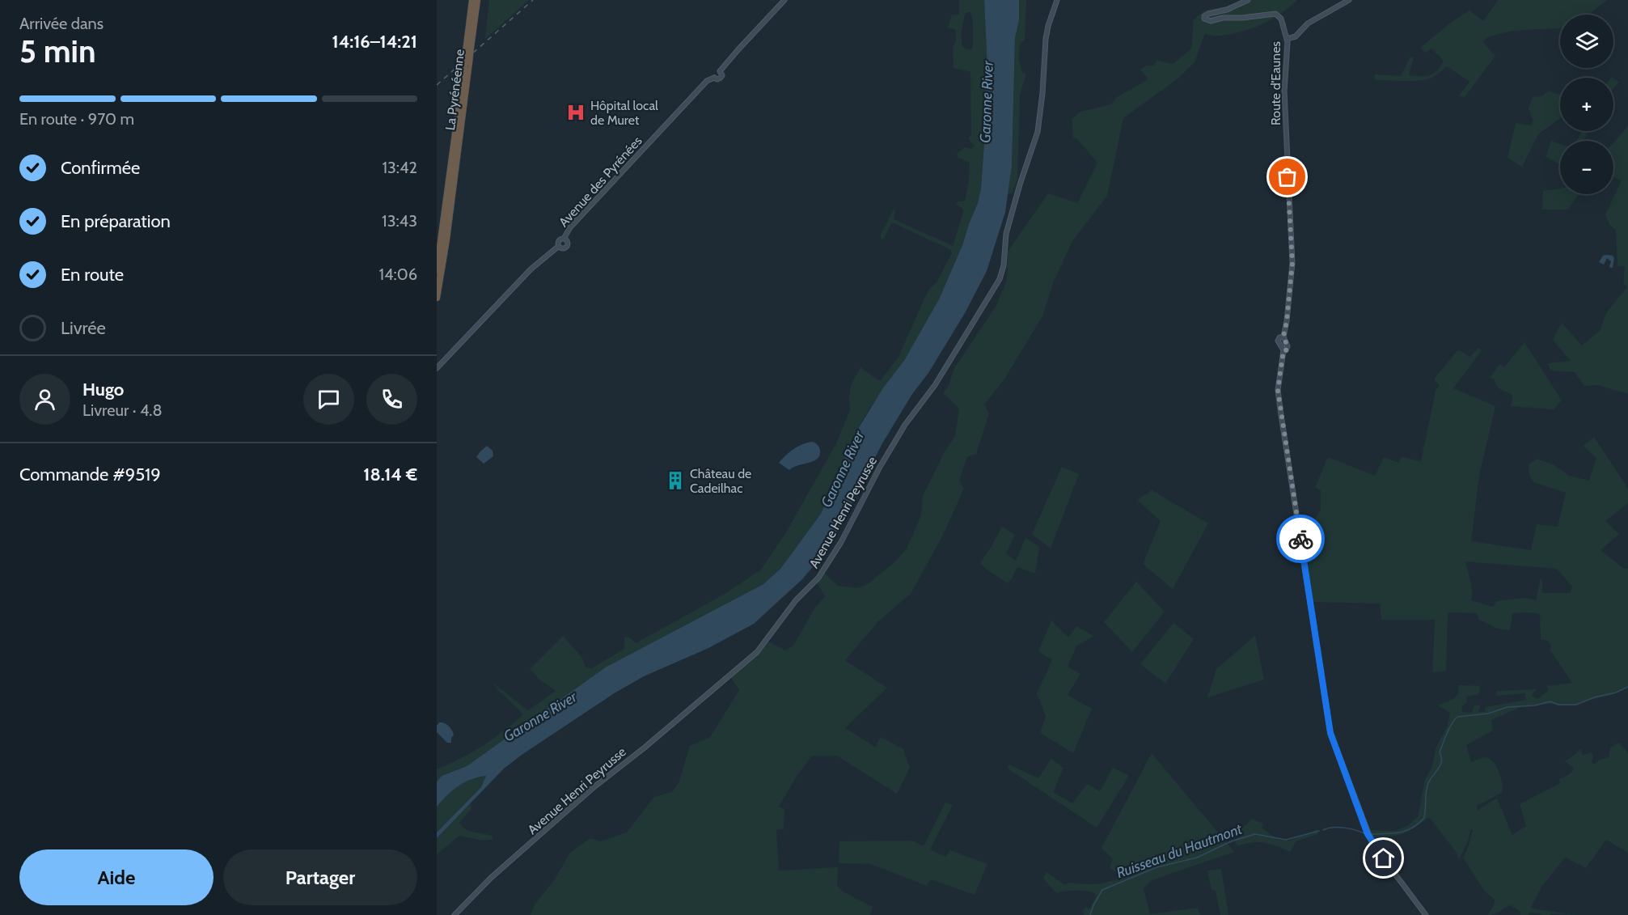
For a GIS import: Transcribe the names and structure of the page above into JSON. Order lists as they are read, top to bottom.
{
  "streets": {
    "highway": ["La Pyrénéenne"],
    "main road": ["Route d'Eaunes", "Avenue des Pyrénées", "Avenue Henri Peyrusse"]
  },
  "water": ["Garonne River", "Ruisseau du Hautmont"],
  "places": {
    "hospital": ["Hôpital local de Muret"],
    "building": ["Château de Cadeilhac"]
  },
  "page": {
    "heading": ["5 min", "Arrivée dans", "14:16–14:21"],
    "panel": [
      "Hugo",
      "Livreur · 4.8",
      "Commande #9519",
      "18.14 €"
    ],
    "map_buttons": ["+", "−"],
    "bar": "En route · 970 m",
    "list": [
      ["Confirmée", "13:42"],
      ["En préparation", "13:43"],
      ["En route", "14:06"],
      "Livrée"
    ],
    "buttons": ["Aide", "Partager"]
  }
}
